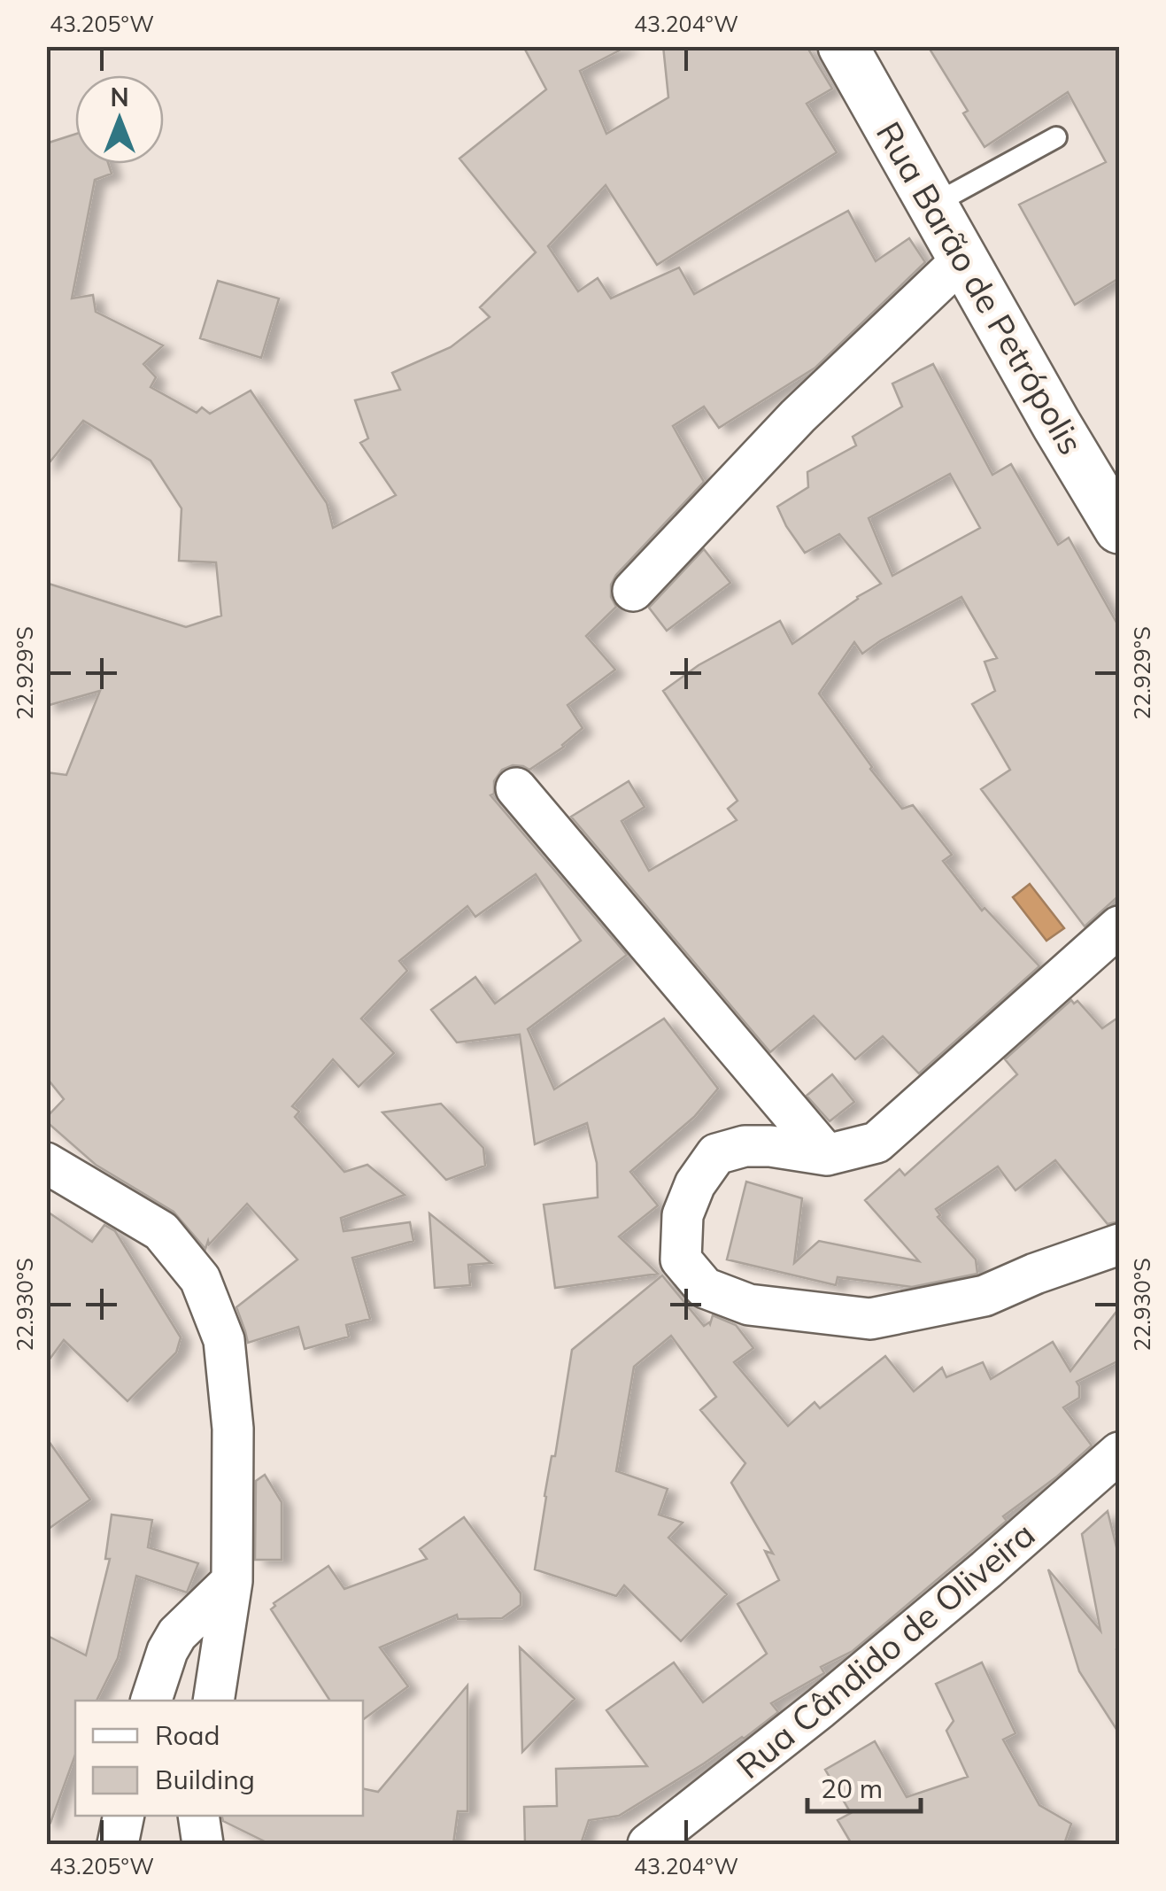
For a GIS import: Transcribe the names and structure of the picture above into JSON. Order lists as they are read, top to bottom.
{
  "streets": {
    "street": ["Rua Barão de Petrópolis", "Rua Cândido de Oliveira"]
  },
  "legend": ["Road", "Building"],
  "scale_bar": "20 m",
  "north": "top",
  "coordinates": [
    "43.205°W",
    "43.204°W",
    "22.929°S",
    "22.930°S"
  ]
}
